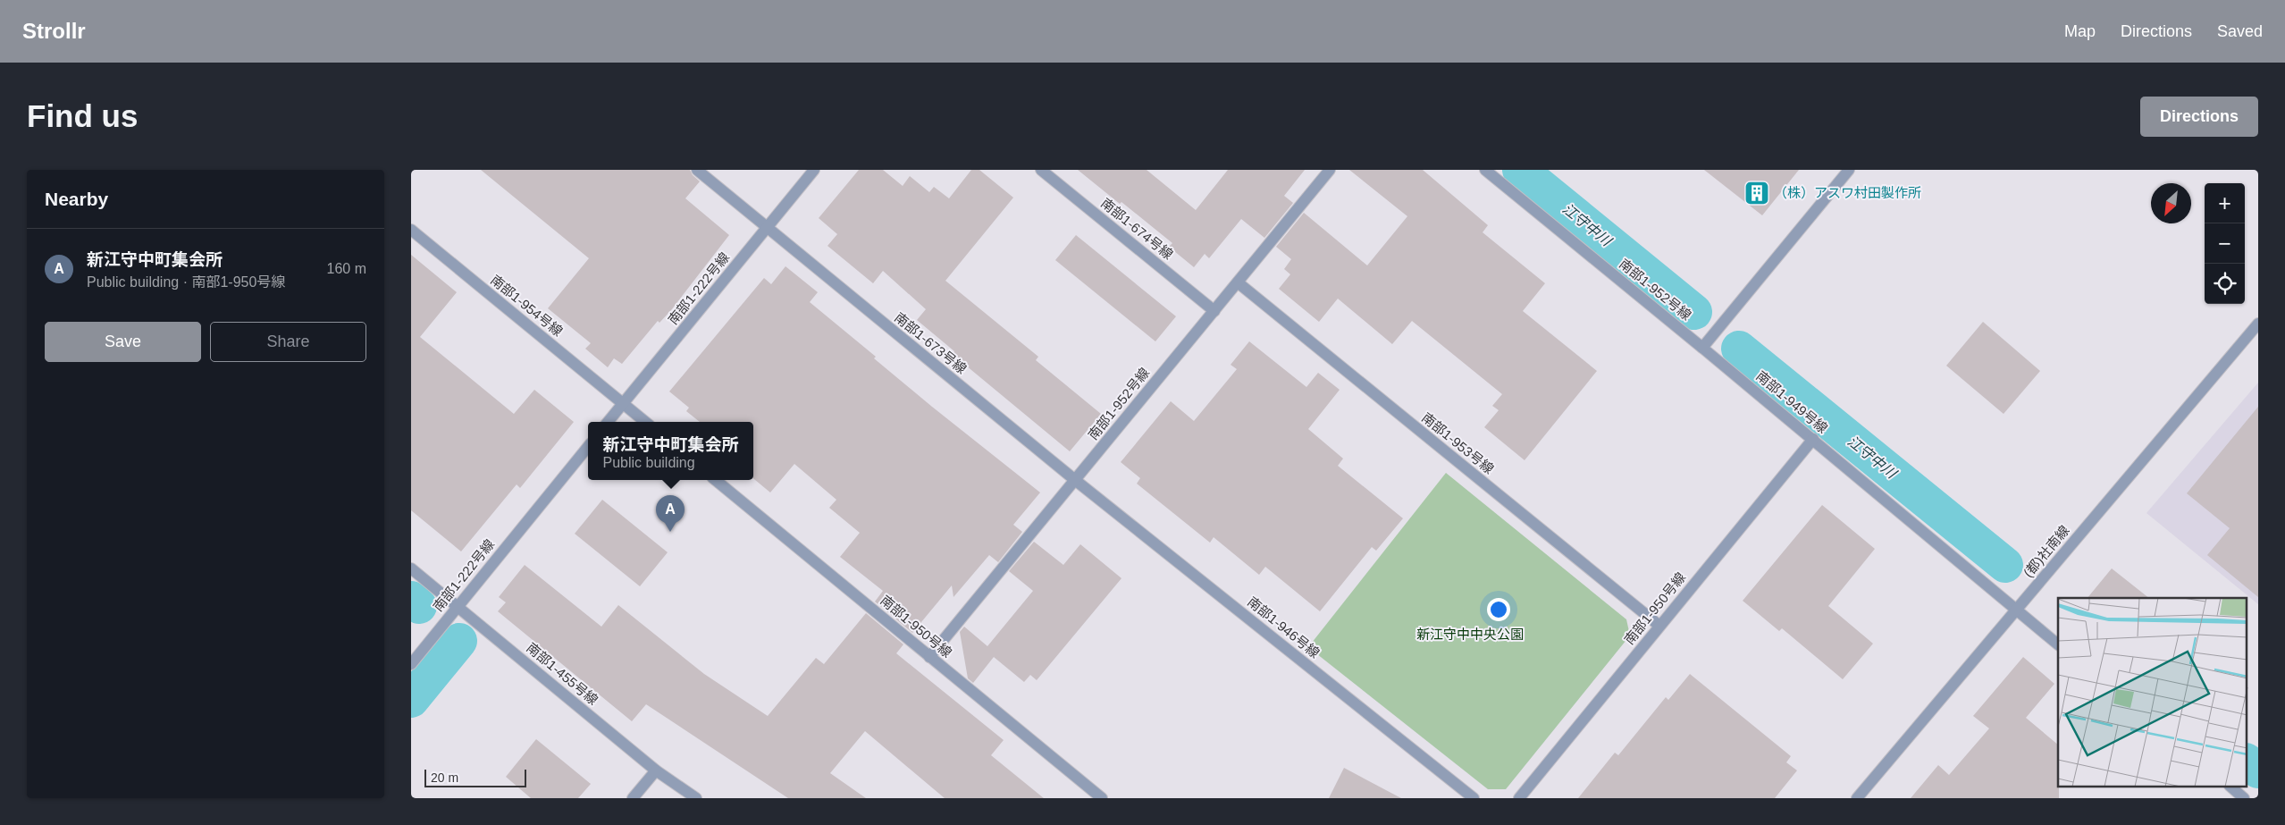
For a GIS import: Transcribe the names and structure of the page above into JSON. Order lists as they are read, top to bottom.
{
  "streets": {
    "street": [
      "南部1-674号線",
      "南部1-222号線",
      "南部1-952号線",
      "南部1-954号線",
      "南部1-673号線",
      "南部1-949号線",
      "南部1-953号線",
      "(都)社南線",
      "南部1-950号線",
      "南部1-946号線",
      "南部1-455号線"
    ]
  },
  "crossings": [
    ["南部1-674号線", "南部1-952号線"],
    ["南部1-222号線", "南部1-954号線"],
    ["南部1-222号線", "南部1-673号線"],
    ["南部1-222号線", "南部1-455号線"],
    ["南部1-952号線", "南部1-673号線"],
    ["南部1-952号線", "南部1-949号線"],
    ["南部1-952号線", "南部1-953号線"],
    ["南部1-952号線", "南部1-950号線"],
    ["南部1-952号線", "南部1-946号線"],
    ["南部1-673号線", "南部1-946号線"],
    ["南部1-949号線", "(都)社南線"],
    ["南部1-949号線", "南部1-950号線"],
    ["南部1-953号線", "南部1-950号線"]
  ],
  "water": ["江守中川"],
  "parks": ["新江守中中央公園"],
  "places": {
    "building": ["（株）アスワ村田製作所"]
  },
  "scale_bar": "20 m",
  "north": "bottom left",
  "page": {
    "header": "Strollr",
    "nav": ["Map", "Directions", "Saved"],
    "buttons": [
      "Directions",
      ["Save", "Share"]
    ],
    "title": "Find us",
    "heading": "Nearby",
    "map_buttons": ["+", "−"],
    "list": [
      {
        "mark": "A",
        "name": "新江守中町集会所",
        "note": "Public building · 南部1-950号線",
        "value": "160 m"
      }
    ],
    "popup": ["新江守中町集会所", "Public building"],
    "pins": "A",
    "scale": "20 m"
  }
}
